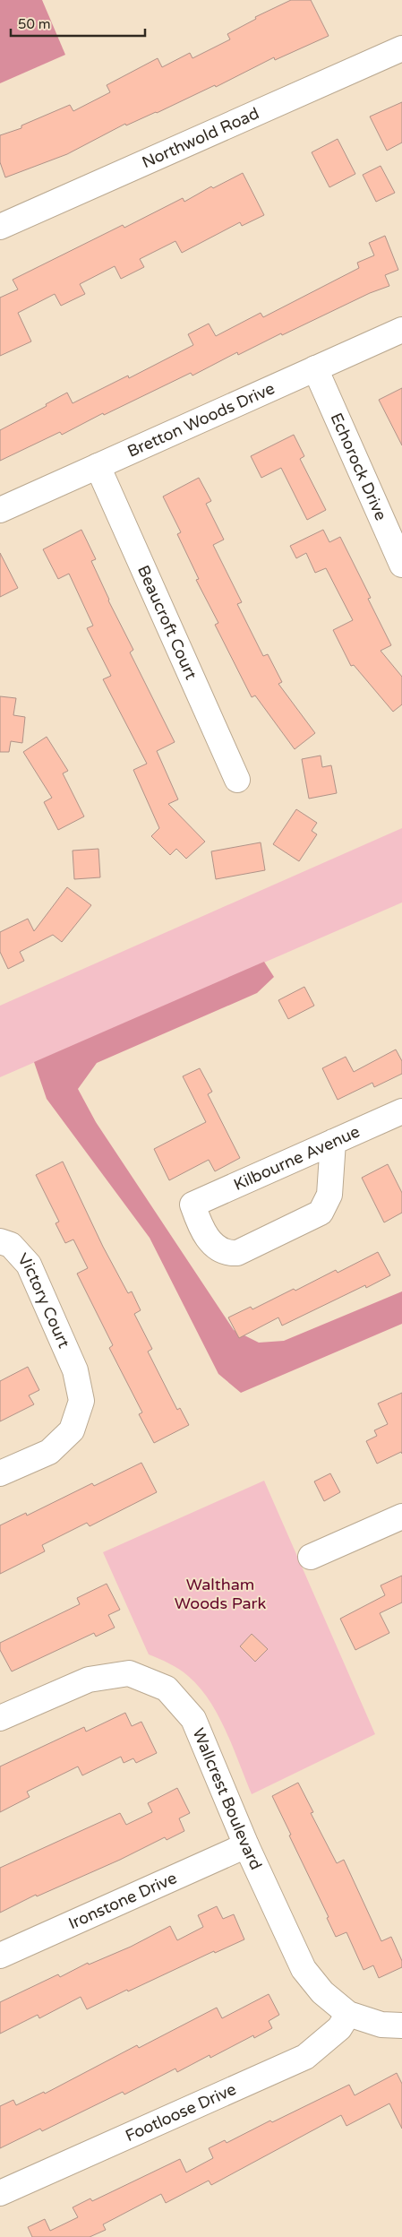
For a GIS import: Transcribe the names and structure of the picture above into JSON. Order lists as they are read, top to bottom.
{
  "streets": {
    "street": [
      "Northwold Road",
      "Bretton Woods Drive",
      "Echorock Drive",
      "Beaucroft Court",
      "Kilbourne Avenue",
      "Victory Court",
      "Wallcrest Boulevard",
      "Ironstone Drive",
      "Footloose Drive"
    ]
  },
  "crossings": [
    ["Bretton Woods Drive", "Echorock Drive"],
    ["Bretton Woods Drive", "Beaucroft Court"],
    ["Wallcrest Boulevard", "Ironstone Drive"],
    ["Wallcrest Boulevard", "Footloose Drive"]
  ],
  "parks": ["Waltham Woods Park"],
  "scale_bar": "50 m"
}
